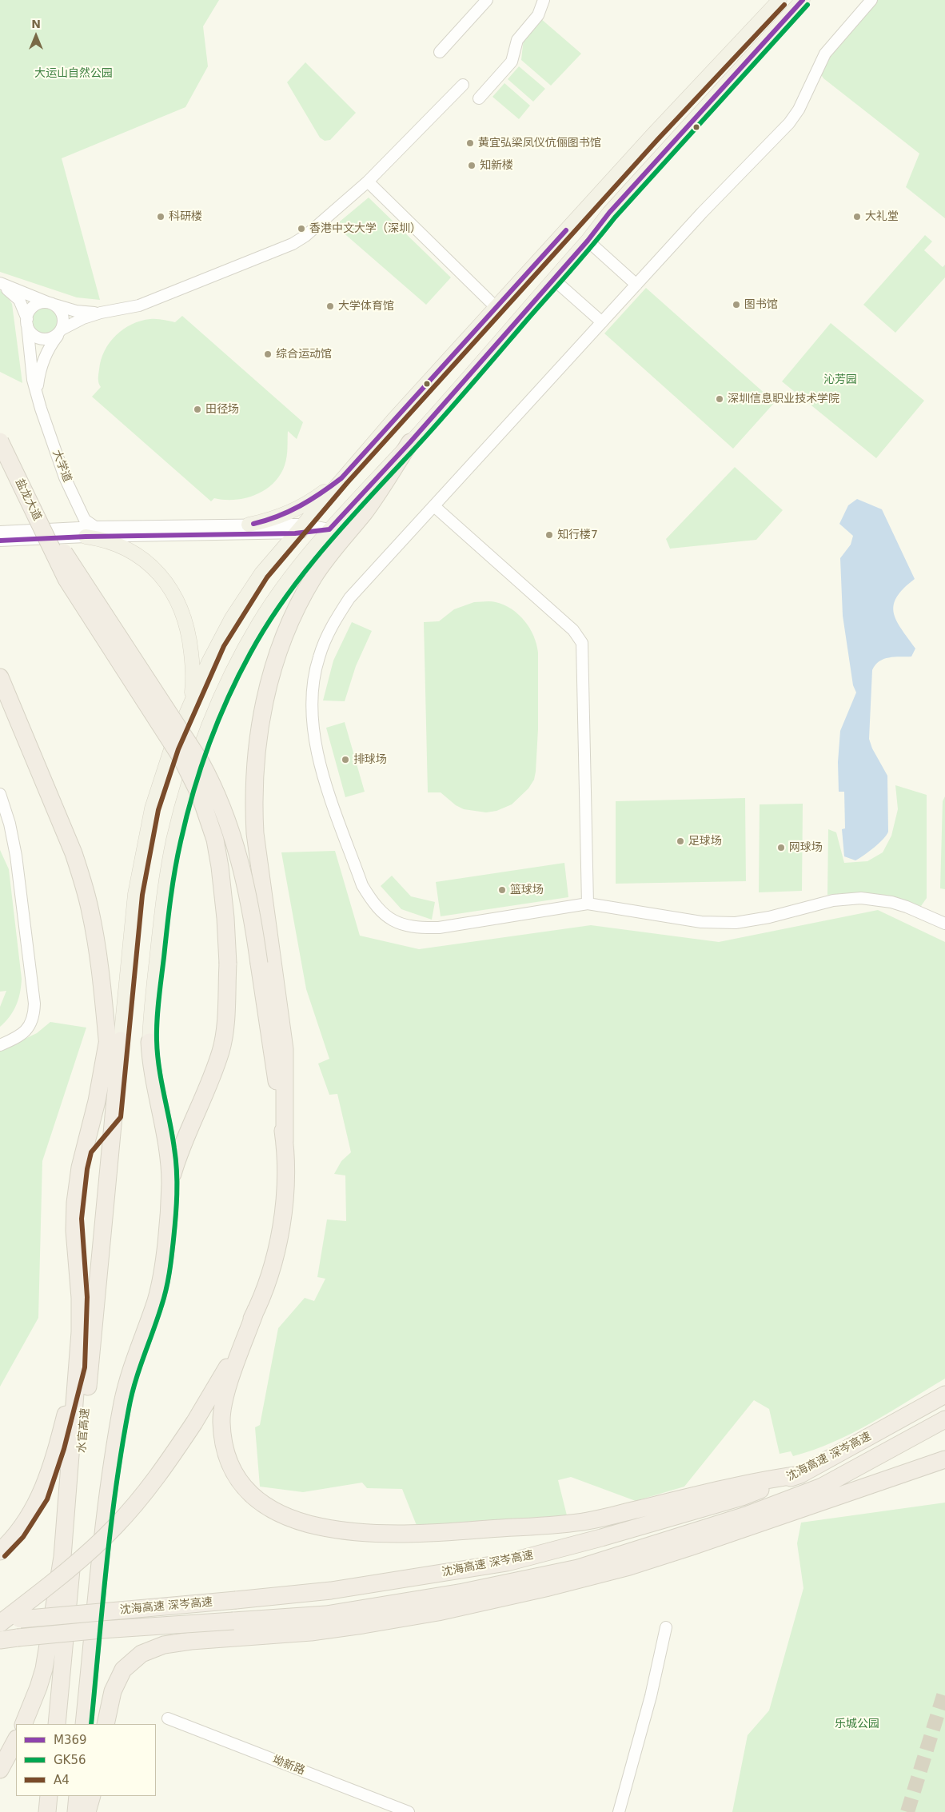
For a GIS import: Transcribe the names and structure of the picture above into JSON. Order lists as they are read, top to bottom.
{
  "streets": {
    "highway": ["盐龙大道", "水官高速", "沈海高速 深岑高速"],
    "street": ["大学道", "坳新路"]
  },
  "parks": ["大运山自然公园", "沁芳园", "乐城公园"],
  "places": [
    "黄宜弘梁凤仪伉俪图书馆",
    "知新楼",
    "科研楼",
    "大礼堂",
    "香港中文大学（深圳）",
    "图书馆",
    "大学体育馆",
    "综合运动馆",
    "深圳信息职业技术学院",
    "田径场",
    "知行楼7",
    "排球场",
    "足球场",
    "网球场",
    "篮球场"
  ],
  "lines": ["transit line M369", "transit line GK56", "transit line A4"],
  "legend": ["M369", "GK56", "A4"],
  "north": "top"
}
